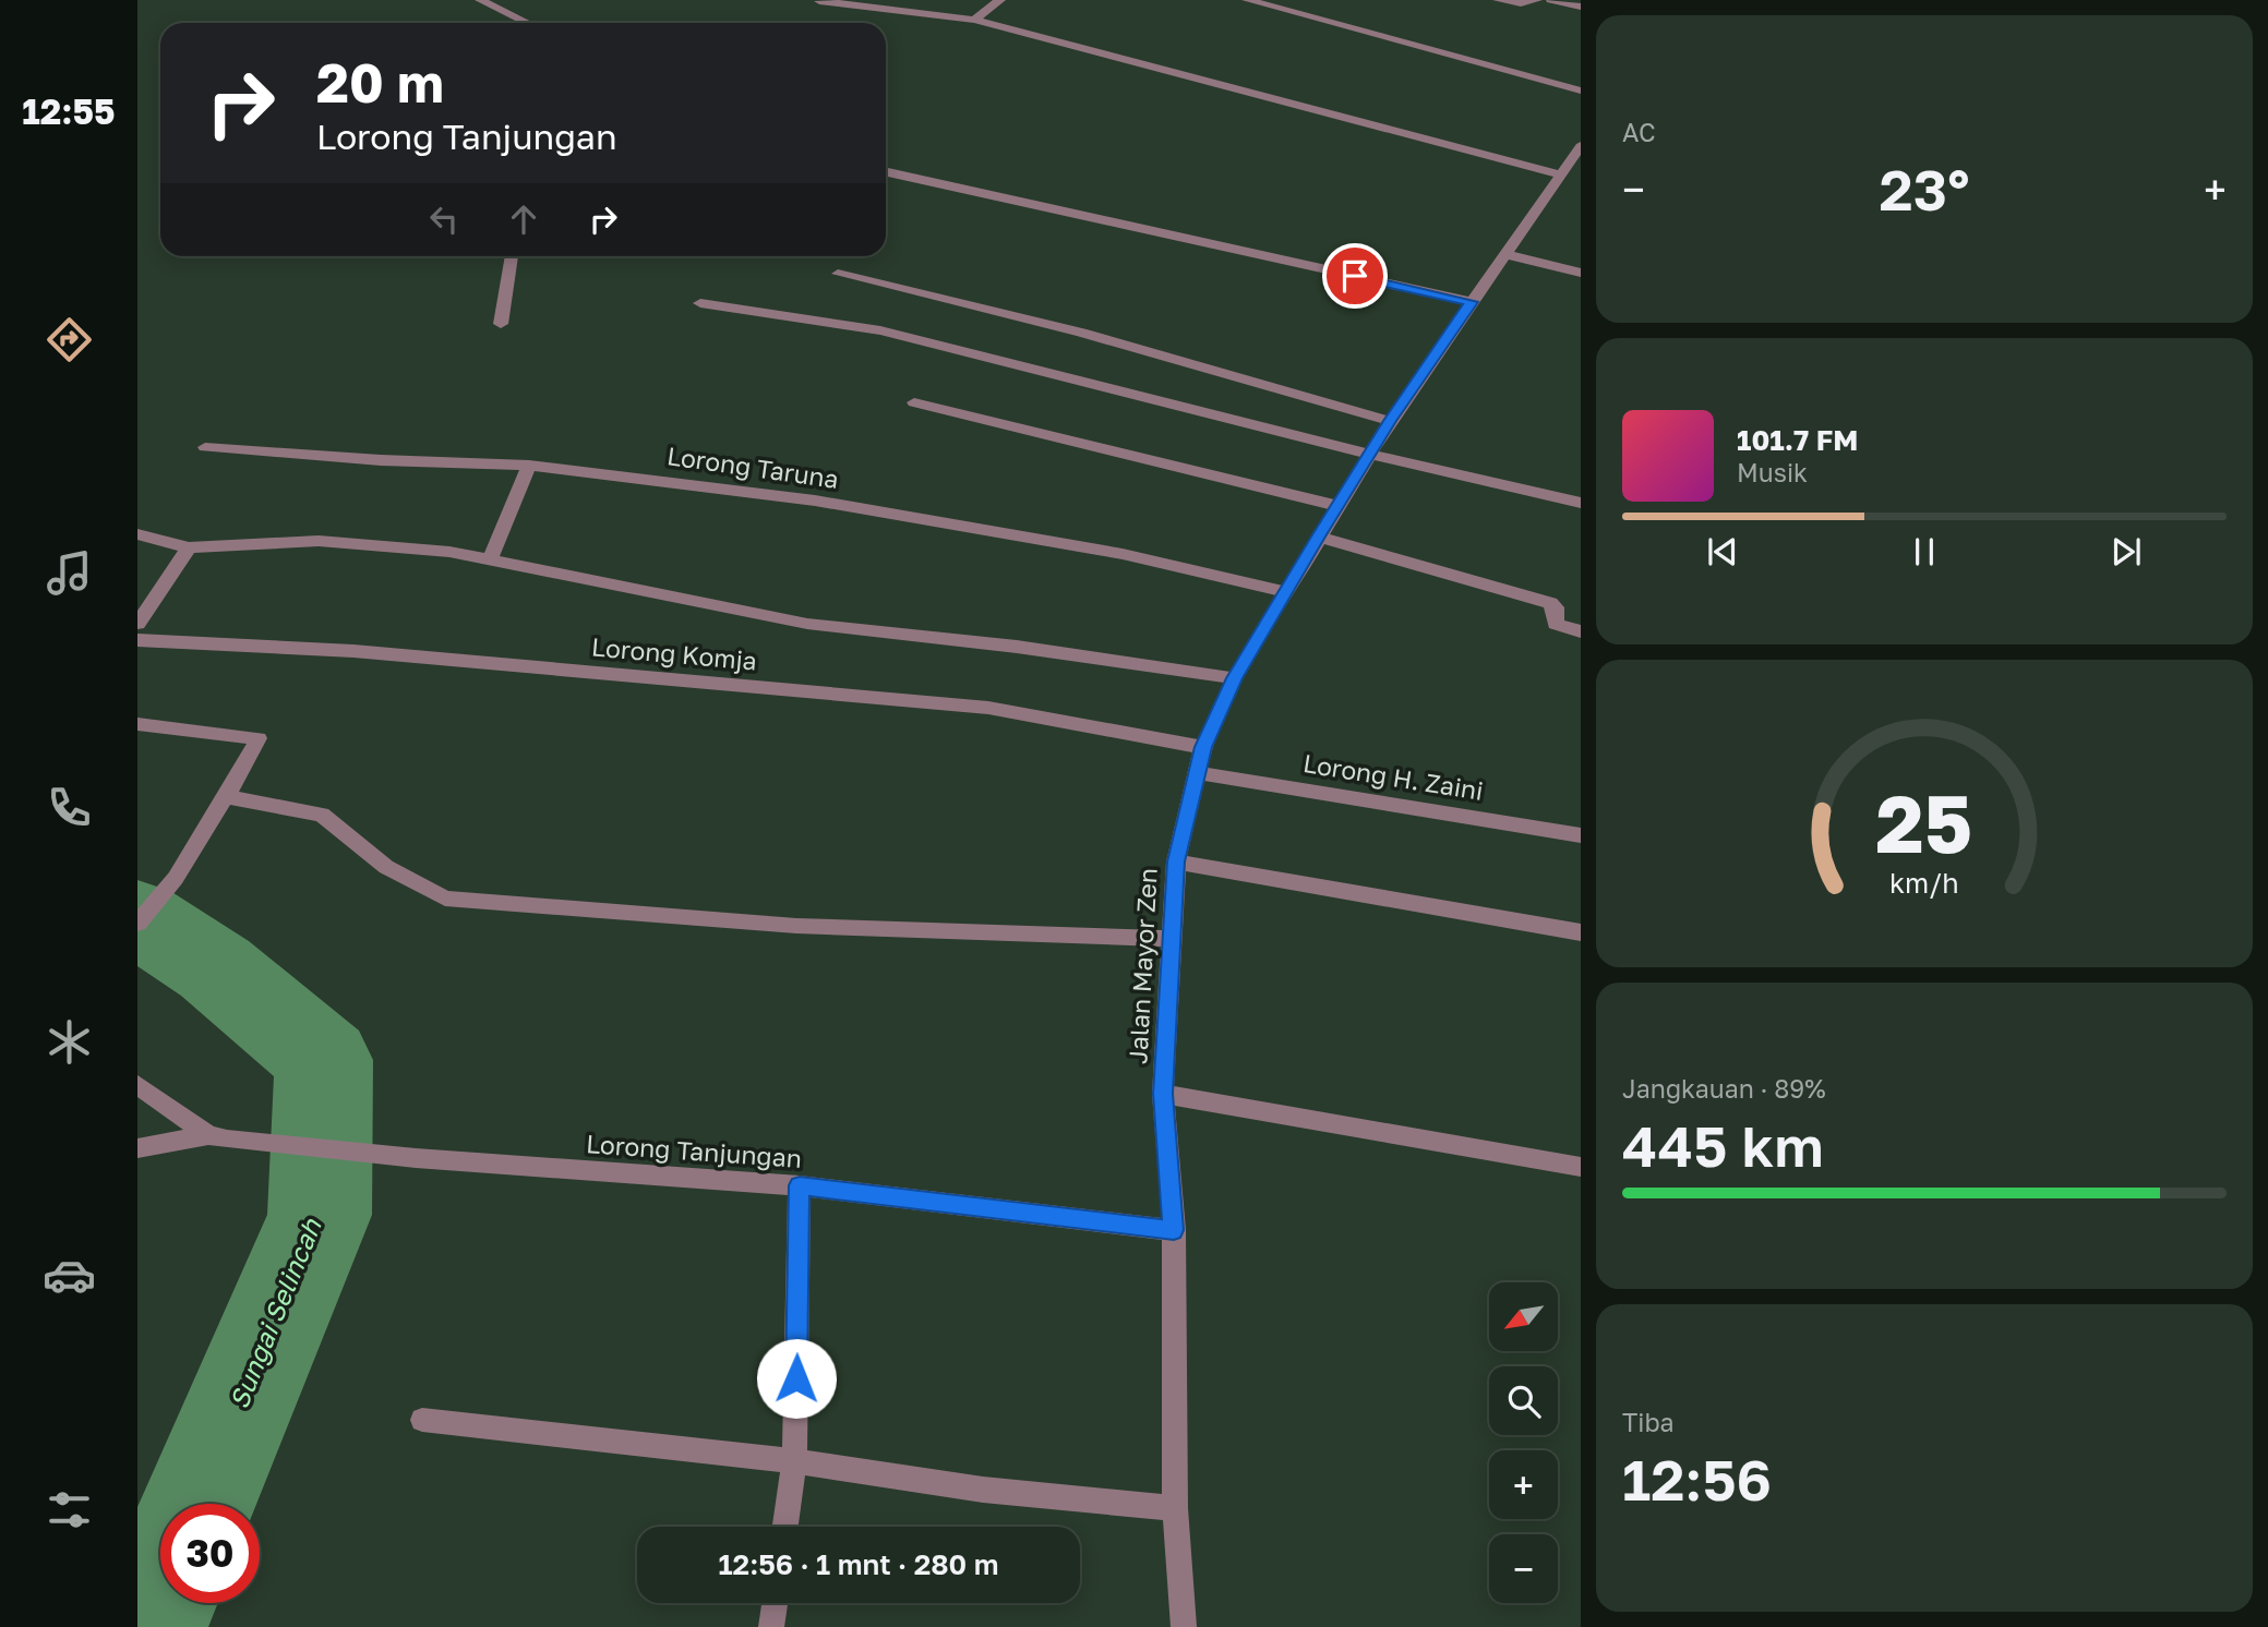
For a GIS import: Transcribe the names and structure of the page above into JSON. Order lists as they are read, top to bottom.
{
  "streets": {
    "street": [
      "Lorong Taruna",
      "Lorong Komja",
      "Lorong H. Zaini",
      "Jalan Mayor Zen",
      "Lorong Tanjungan"
    ]
  },
  "crossings": [
    ["Lorong Taruna", "Jalan Mayor Zen"],
    ["Lorong Komja", "Jalan Mayor Zen"],
    ["Lorong H. Zaini", "Jalan Mayor Zen"],
    ["Jalan Mayor Zen", "Lorong Tanjungan"]
  ],
  "water": ["Sungai Selincah"],
  "north": "bottom left",
  "page": {
    "tabs": "12:55",
    "tile": [
      "AC",
      ["Jangkauan · 89%", "445 km"],
      ["Tiba", "12:56"]
    ],
    "turn": ["20 m", "Lorong Tanjungan"],
    "heat": ["−", "23°", "+"],
    "song": ["101.7 FM", "Musik"],
    "map_buttons": ["+", "−"],
    "limit": "30",
    "trip": "12:56 · 1 mnt · 280 m",
    "gauge": ["25", "km/h"]
  }
}
